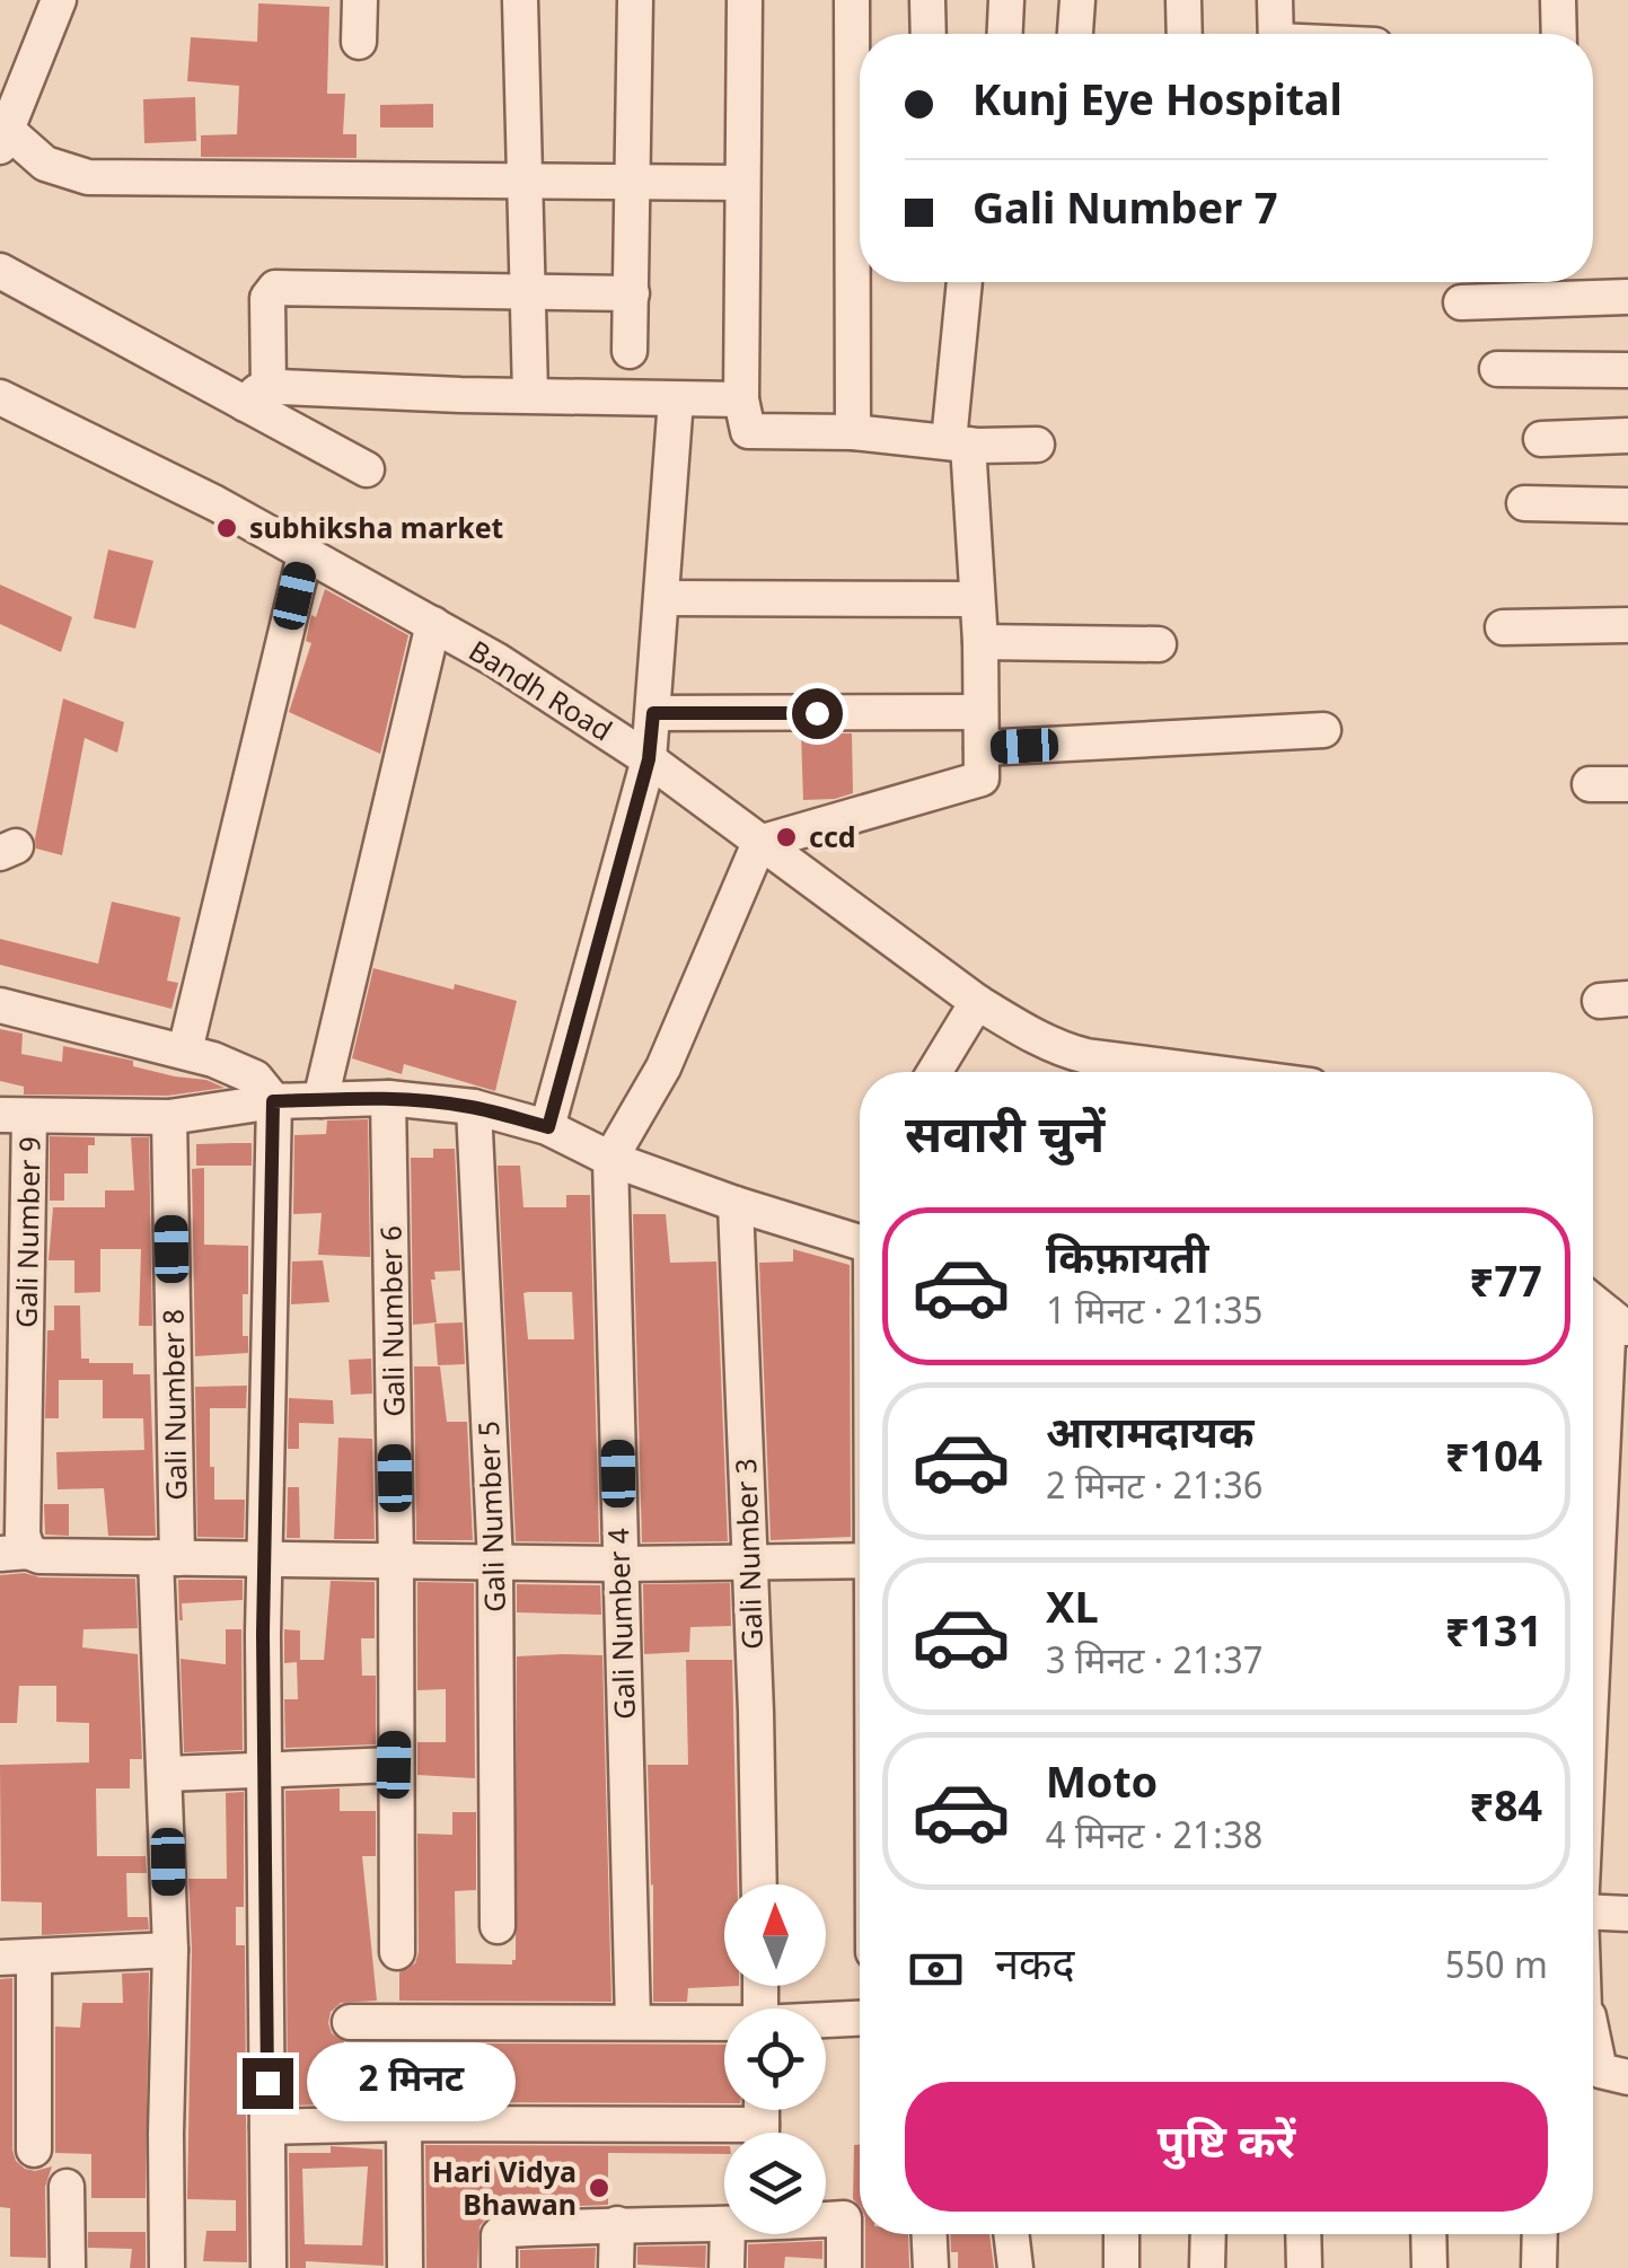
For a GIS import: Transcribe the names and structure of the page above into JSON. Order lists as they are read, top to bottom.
{
  "streets": {
    "street": [
      "Bandh Road",
      "Gali Number 9",
      "Gali Number 6",
      "Gali Number 8",
      "Gali Number 5",
      "Gali Number 3",
      "Gali Number 4"
    ]
  },
  "places": ["subhiksha market", "ccd", "Hari Vidya Bhawan"],
  "north": "top",
  "page": {
    "banner": ["Kunj Eye Hospital", "Gali Number 7"],
    "heading": "सवारी चुनें",
    "list": [
      {
        "name": "किफ़ायती",
        "note": "1 मिनट · 21:35",
        "value": "₹77"
      },
      {
        "name": "आरामदायक",
        "note": "2 मिनट · 21:36",
        "value": "₹104"
      },
      {
        "name": "XL",
        "note": "3 मिनट · 21:37",
        "value": "₹131"
      },
      {
        "name": "Moto",
        "note": "4 मिनट · 21:38",
        "value": "₹84"
      }
    ],
    "pay": ["नकद", "550 m"],
    "bubble": "2 मिनट",
    "buttons": "पुष्टि करें"
  }
}
